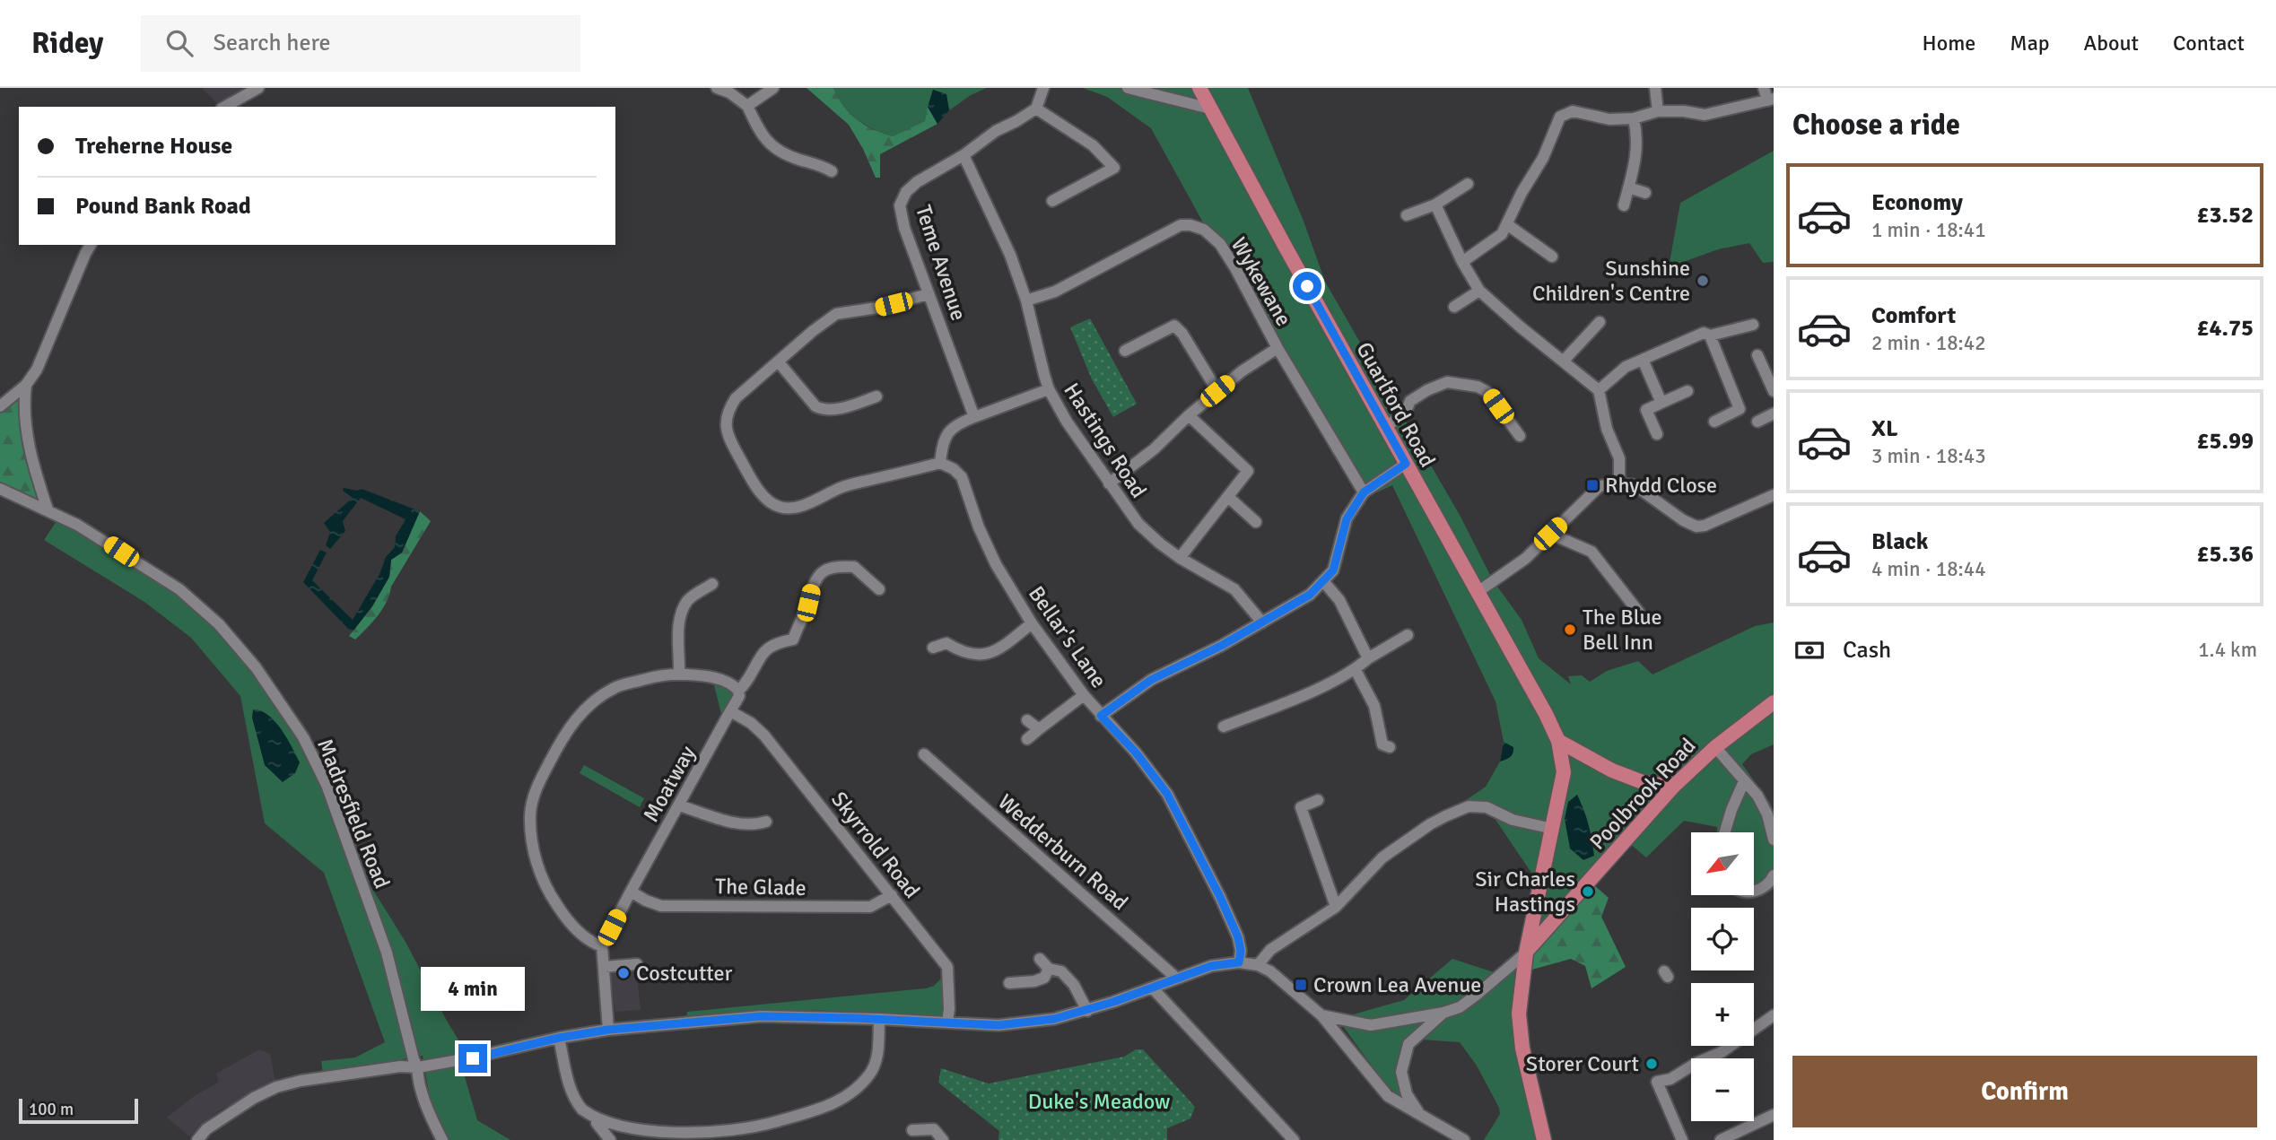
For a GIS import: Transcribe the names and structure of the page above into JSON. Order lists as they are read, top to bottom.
{
  "streets": {
    "main road": ["Guarlford Road", "Poolbrook Road"],
    "street": [
      "Teme Avenue",
      "Wykewane",
      "Hastings Road",
      "Bellar's Lane",
      "Moatway",
      "Madresfield Road",
      "Skyrrold Road",
      "Wedderburn Road",
      "The Glade"
    ]
  },
  "crossings": [
    ["Teme Avenue", "Hastings Road"],
    ["Wykewane", "Hastings Road"],
    ["Guarlford Road", "Poolbrook Road"],
    ["Moatway", "Skyrrold Road"],
    ["Moatway", "The Glade"],
    ["Skyrrold Road", "The Glade"]
  ],
  "parks": ["Duke's Meadow"],
  "places": {
    "other": [
      "Sunshine Children's Centre",
      "The Blue Bell Inn",
      "Sir Charles Hastings",
      "Costcutter",
      "Storer Court"
    ],
    "transit": ["Rhydd Close", "Crown Lea Avenue"]
  },
  "scale_bar": "100 m",
  "north": "bottom left",
  "page": {
    "header": "Ridey",
    "search": "Search here",
    "nav": [
      "Home",
      "Map",
      "About",
      "Contact"
    ],
    "heading": "Choose a ride",
    "banner": ["Treherne House", "Pound Bank Road"],
    "list": [
      {
        "name": "Economy",
        "note": "1 min · 18:41",
        "value": "£3.52"
      },
      {
        "name": "Comfort",
        "note": "2 min · 18:42",
        "value": "£4.75"
      },
      {
        "name": "XL",
        "note": "3 min · 18:43",
        "value": "£5.99"
      },
      {
        "name": "Black",
        "note": "4 min · 18:44",
        "value": "£5.36"
      }
    ],
    "pay": ["Cash", "1.4 km"],
    "map_buttons": ["+", "−"],
    "bubble": "4 min",
    "buttons": "Confirm",
    "scale": "100 m"
  }
}
